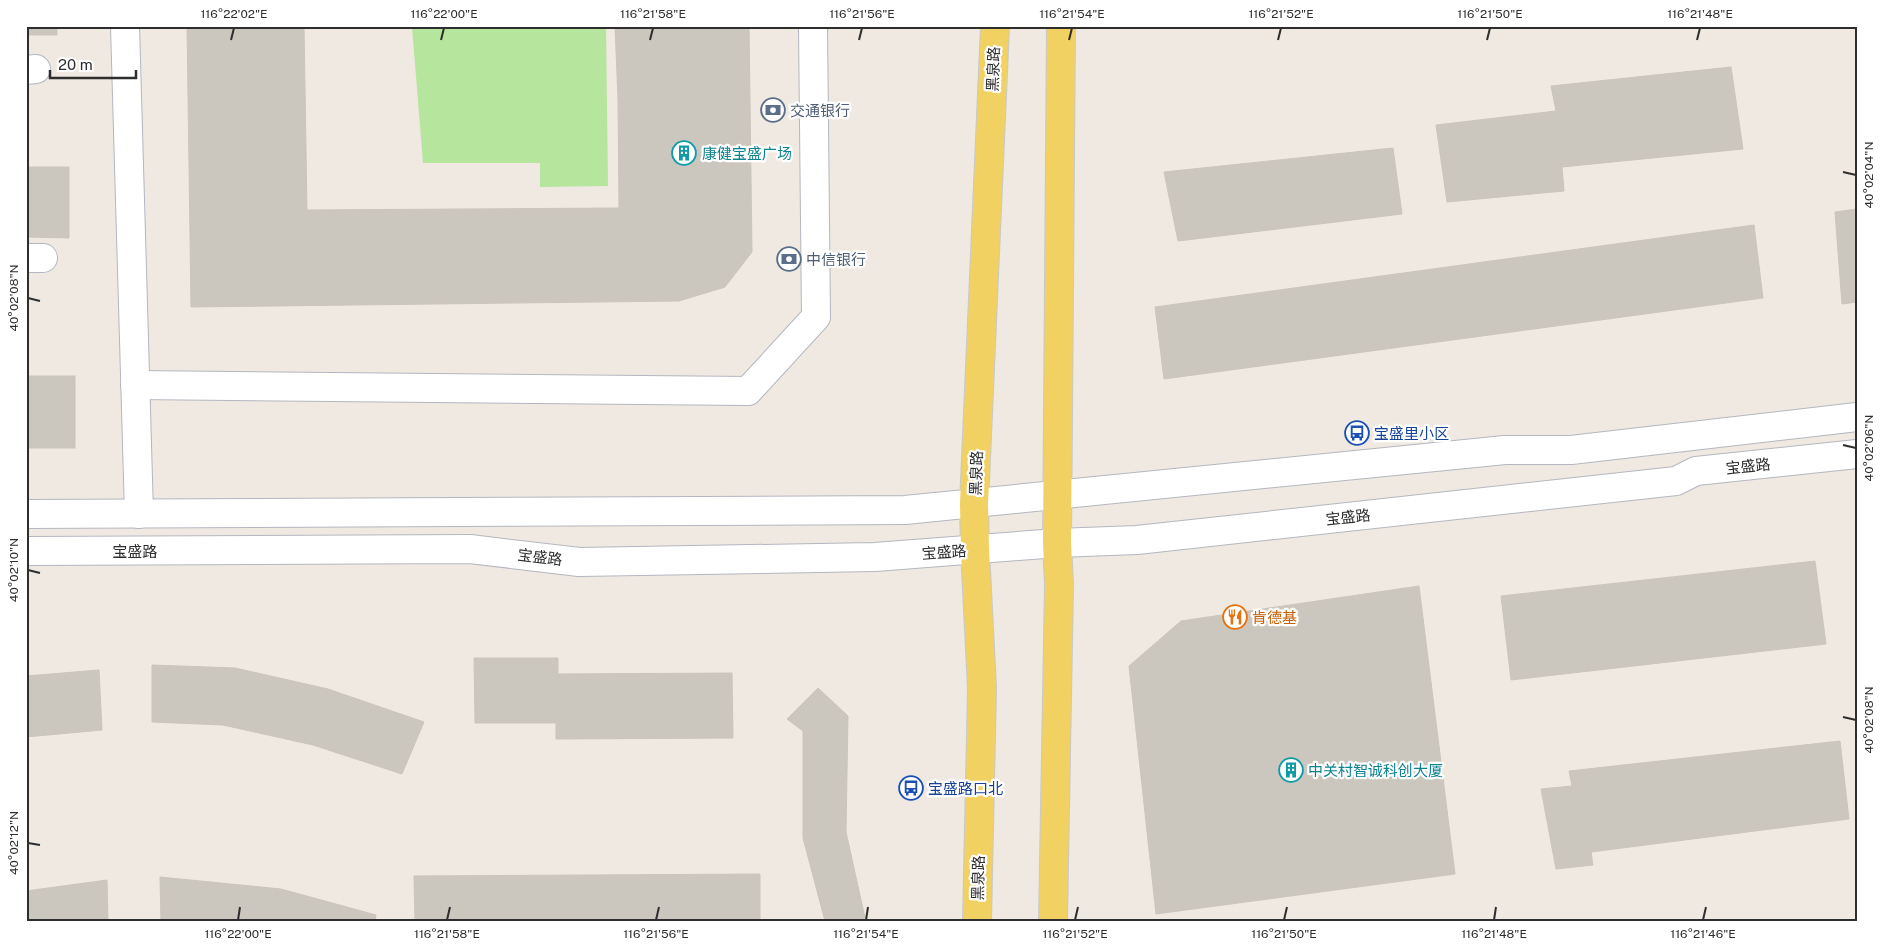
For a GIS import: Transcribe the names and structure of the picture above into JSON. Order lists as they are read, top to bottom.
{
  "streets": {
    "main road": ["黑泉路"],
    "street": ["宝盛路"]
  },
  "crossings": [
    ["黑泉路", "宝盛路"]
  ],
  "places": {
    "bank": ["交通银行", "中信银行"],
    "building": ["康健宝盛广场", "中关村智诚科创大厦"],
    "bus stop": ["宝盛里小区", "宝盛路口北"],
    "restaurant": ["肯德基"]
  },
  "scale_bar": "20 m",
  "coordinates": [
    "116°22'02\"E",
    "116°22'00\"E",
    "116°21'58\"E",
    "116°21'56\"E",
    "116°21'54\"E",
    "116°21'52\"E",
    "116°21'50\"E",
    "116°21'48\"E",
    "40°02'04\"N",
    "40°02'08\"N",
    "40°02'06\"N",
    "40°02'10\"N",
    "40°02'12\"N",
    "116°21'46\"E"
  ]
}
